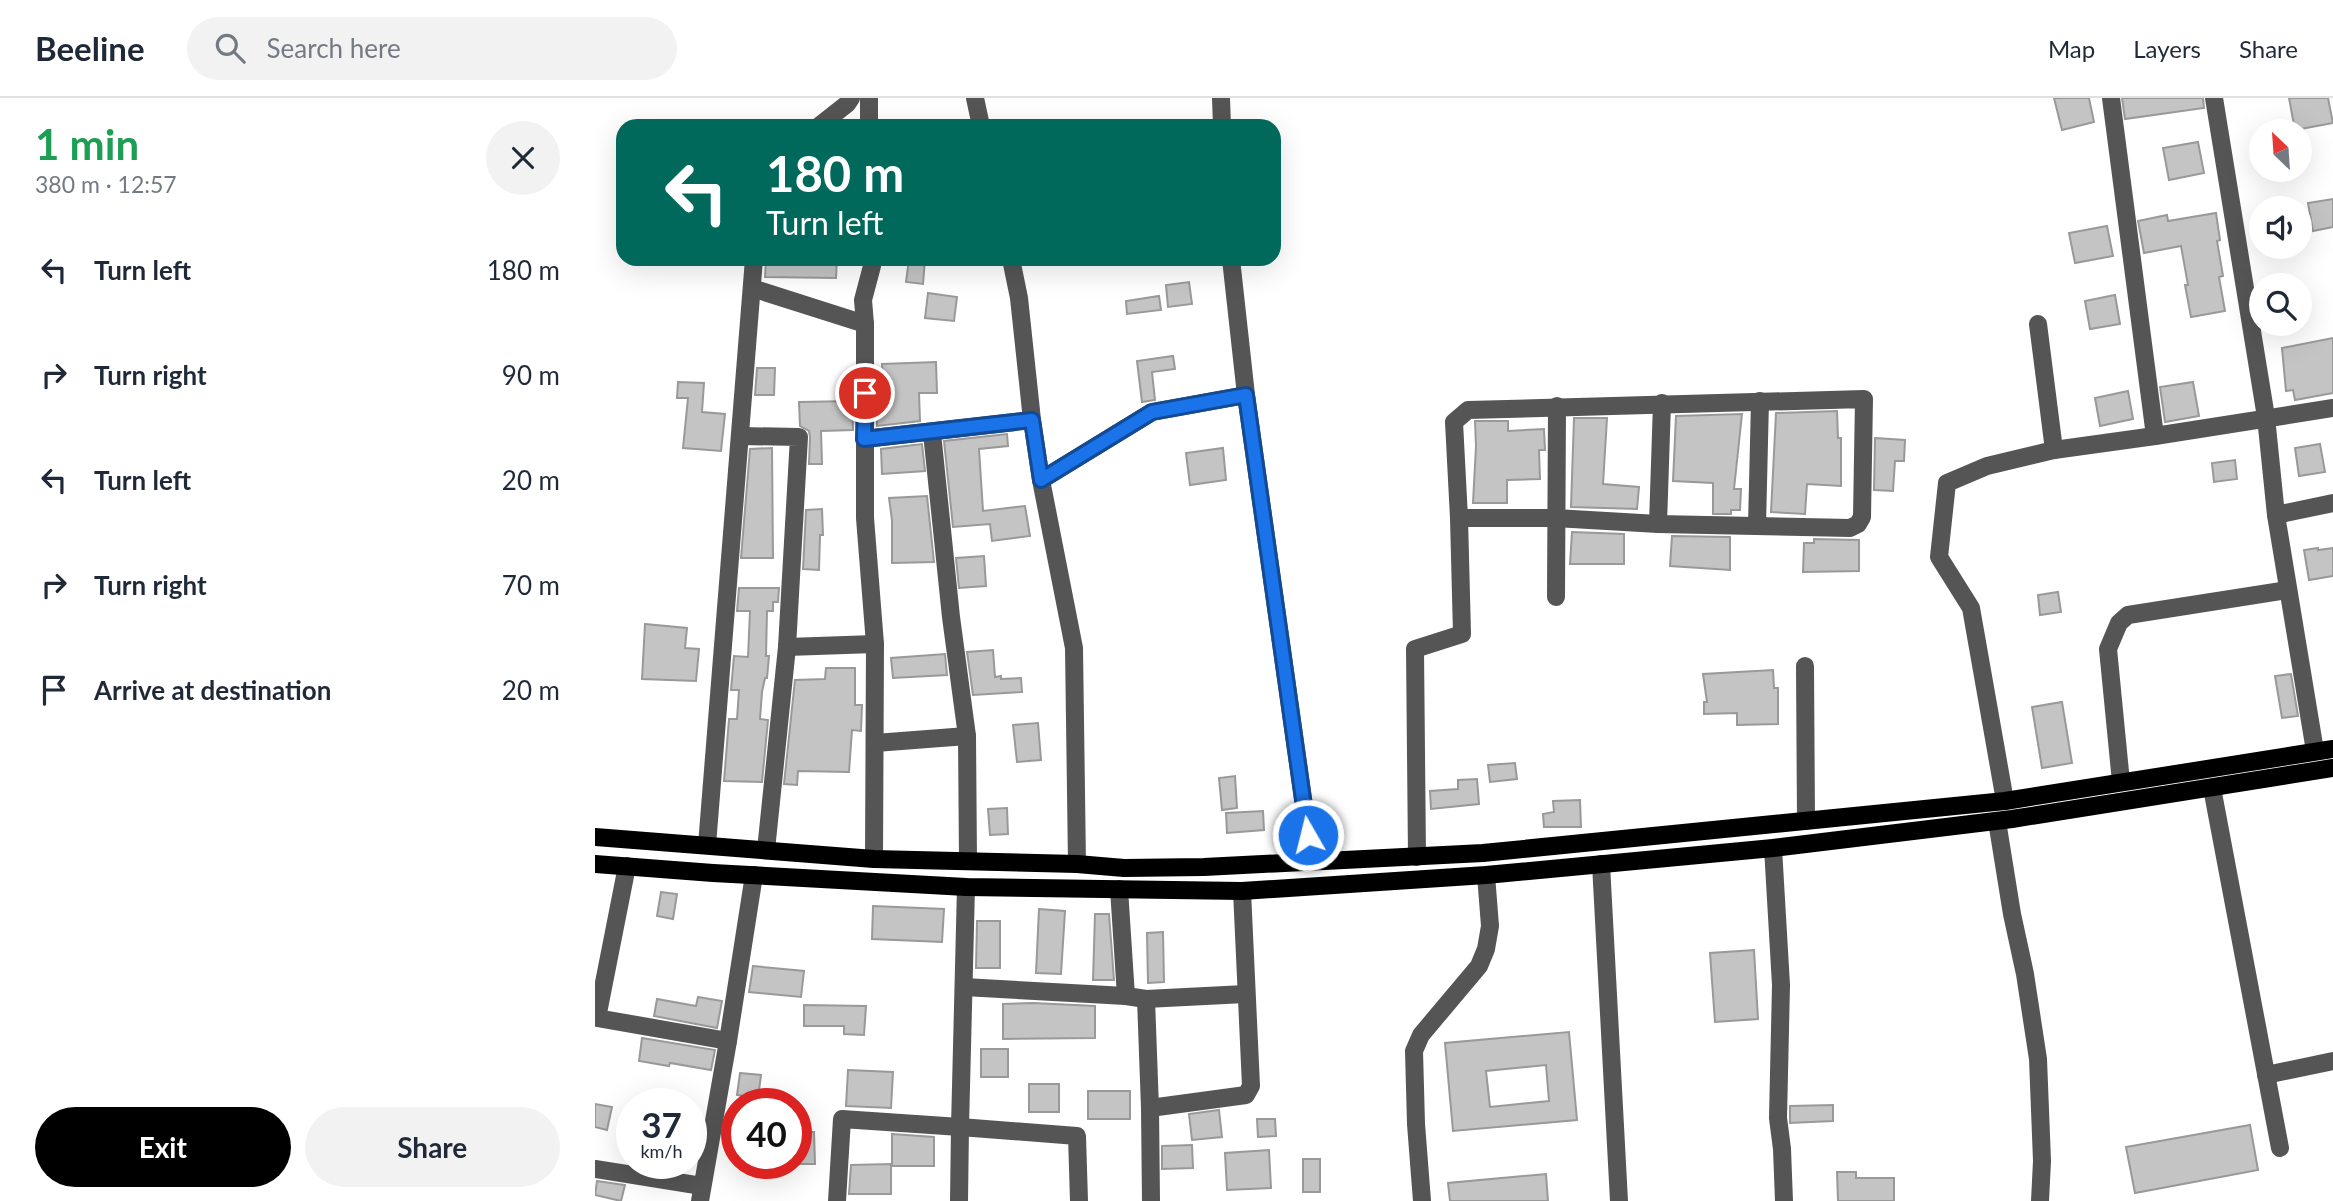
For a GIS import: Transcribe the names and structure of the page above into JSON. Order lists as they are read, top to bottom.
{
  "north": "top left",
  "page": {
    "header": "Beeline",
    "search": "Search here",
    "nav": ["Map", "Layers", "Share"],
    "heading": ["1 min", "380 m · 12:57"],
    "turn": ["180 m", "Turn left"],
    "list": [
      {
        "name": "Turn left",
        "value": "180 m"
      },
      {
        "name": "Turn right",
        "value": "90 m"
      },
      {
        "name": "Turn left",
        "value": "20 m"
      },
      {
        "name": "Turn right",
        "value": "70 m"
      },
      {
        "name": "Arrive at destination",
        "value": "20 m"
      }
    ],
    "speed": "37 km/h",
    "limit": "40",
    "buttons": ["Exit", "Share"]
  }
}
